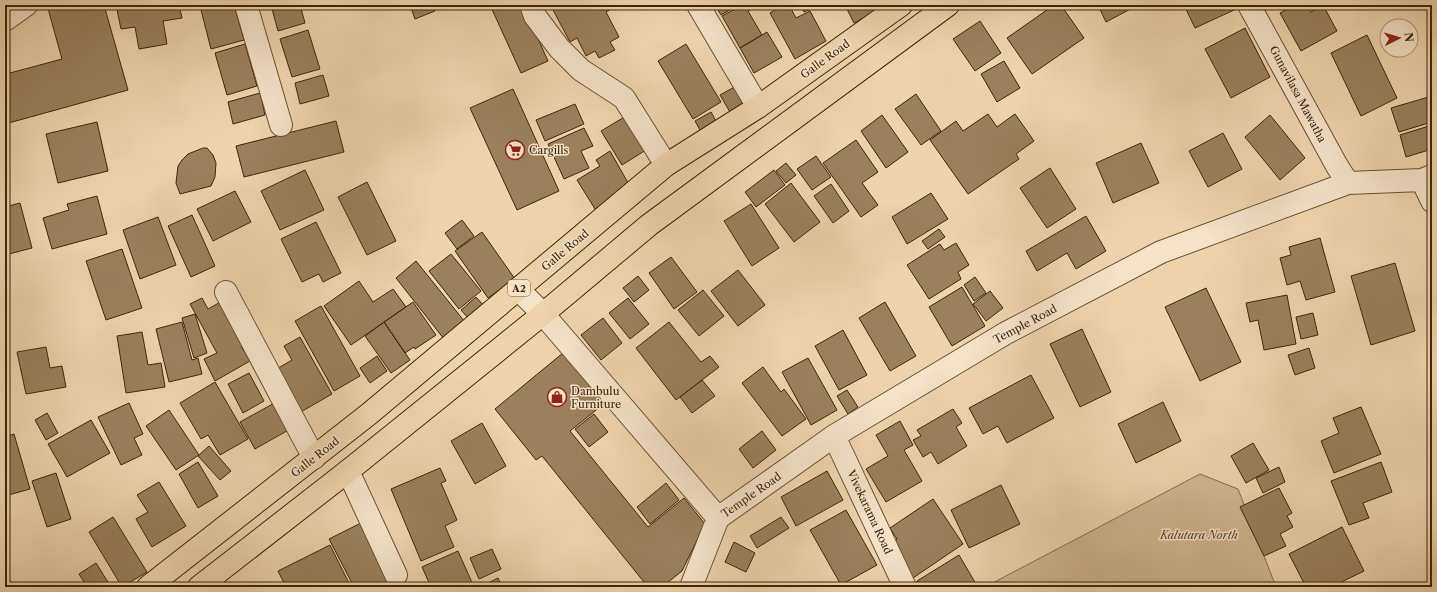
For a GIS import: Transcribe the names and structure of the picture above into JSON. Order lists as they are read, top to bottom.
{
  "streets": {
    "highway": ["Galle Road", "A2"],
    "street": ["Gunavilasa Mawatha", "Temple Road", "Vivekarama Road"]
  },
  "crossings": [
    ["Gunavilasa Mawatha", "Temple Road"],
    ["Temple Road", "Vivekarama Road"]
  ],
  "parks": ["Kalutara North"],
  "places": {
    "supermarket": ["Cargills"],
    "shop": ["Dambulu Furniture"]
  },
  "north": "right"
}
